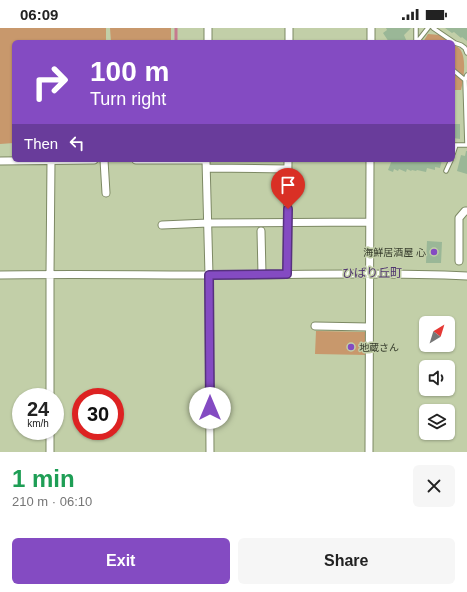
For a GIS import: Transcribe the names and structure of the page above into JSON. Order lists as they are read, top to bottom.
{
  "districts": ["ひばり丘町"],
  "places": ["海鮮居酒屋 心", "地蔵さん"],
  "north": "top right",
  "page": {
    "status": "06:09",
    "turn": ["100 m", "Turn right"],
    "then": "Then",
    "speed": "24 km/h",
    "limit": "30",
    "heading": ["1 min", "210 m · 06:10"],
    "buttons": ["Exit", "Share"]
  }
}
